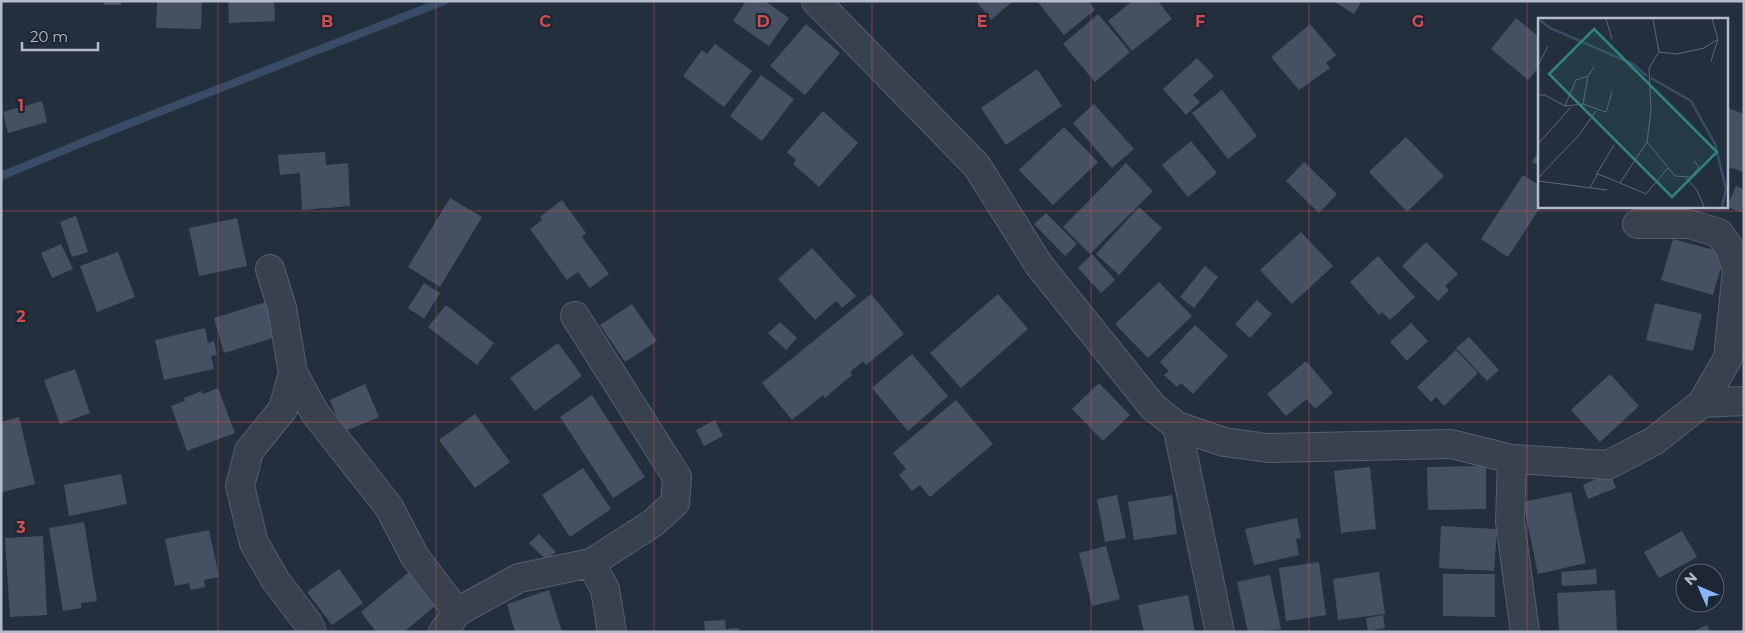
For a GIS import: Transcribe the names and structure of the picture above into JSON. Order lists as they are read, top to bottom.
{
  "scale_bar": "20 m",
  "north": "top left",
  "grid": {
    "columns": [
      "B",
      "C",
      "D",
      "E",
      "F",
      "G"
    ],
    "rows": ["1", "2", "3"]
  }
}
